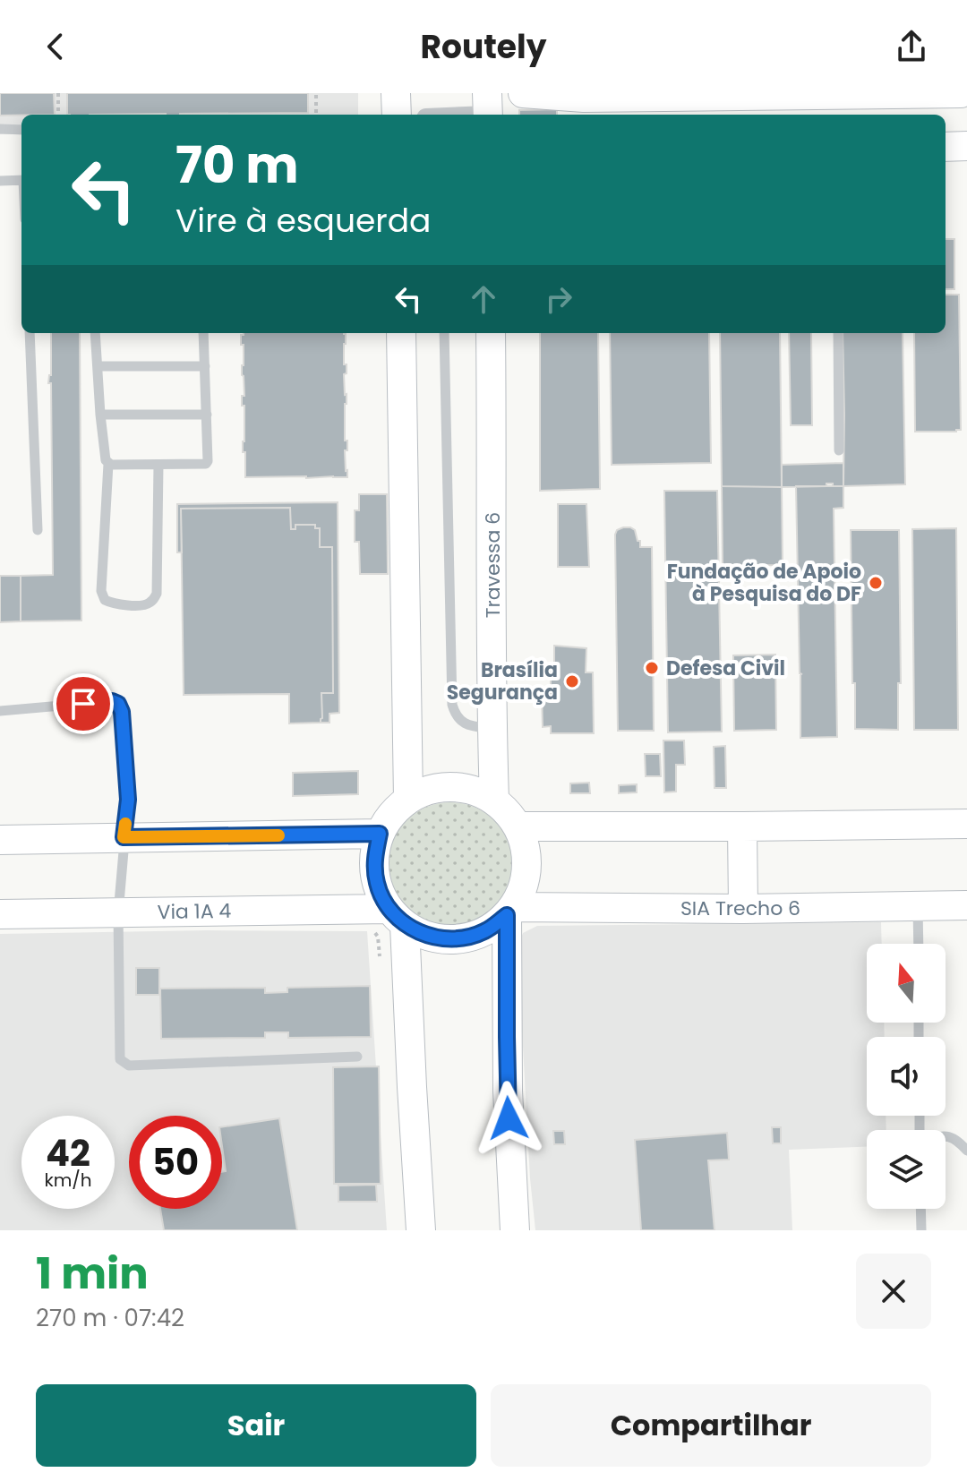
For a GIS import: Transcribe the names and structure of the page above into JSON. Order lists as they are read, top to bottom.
{
  "streets": {
    "main road": ["Travessa 6", "SIA Trecho 6", "Via 1A 4"]
  },
  "crossings": [
    ["Travessa 6", "SIA Trecho 6"],
    ["Travessa 6", "Via 1A 4"],
    ["SIA Trecho 6", "Via 1A 4"]
  ],
  "places": ["Fundação de Apoio à Pesquisa do DF", "Defesa Civil", "Brasília Segurança"],
  "north": "top",
  "page": {
    "header": "Routely",
    "turn": ["70 m", "Vire à esquerda"],
    "speed": "42 km/h",
    "limit": "50",
    "heading": ["1 min", "270 m · 07:42"],
    "buttons": ["Sair", "Compartilhar"]
  }
}
